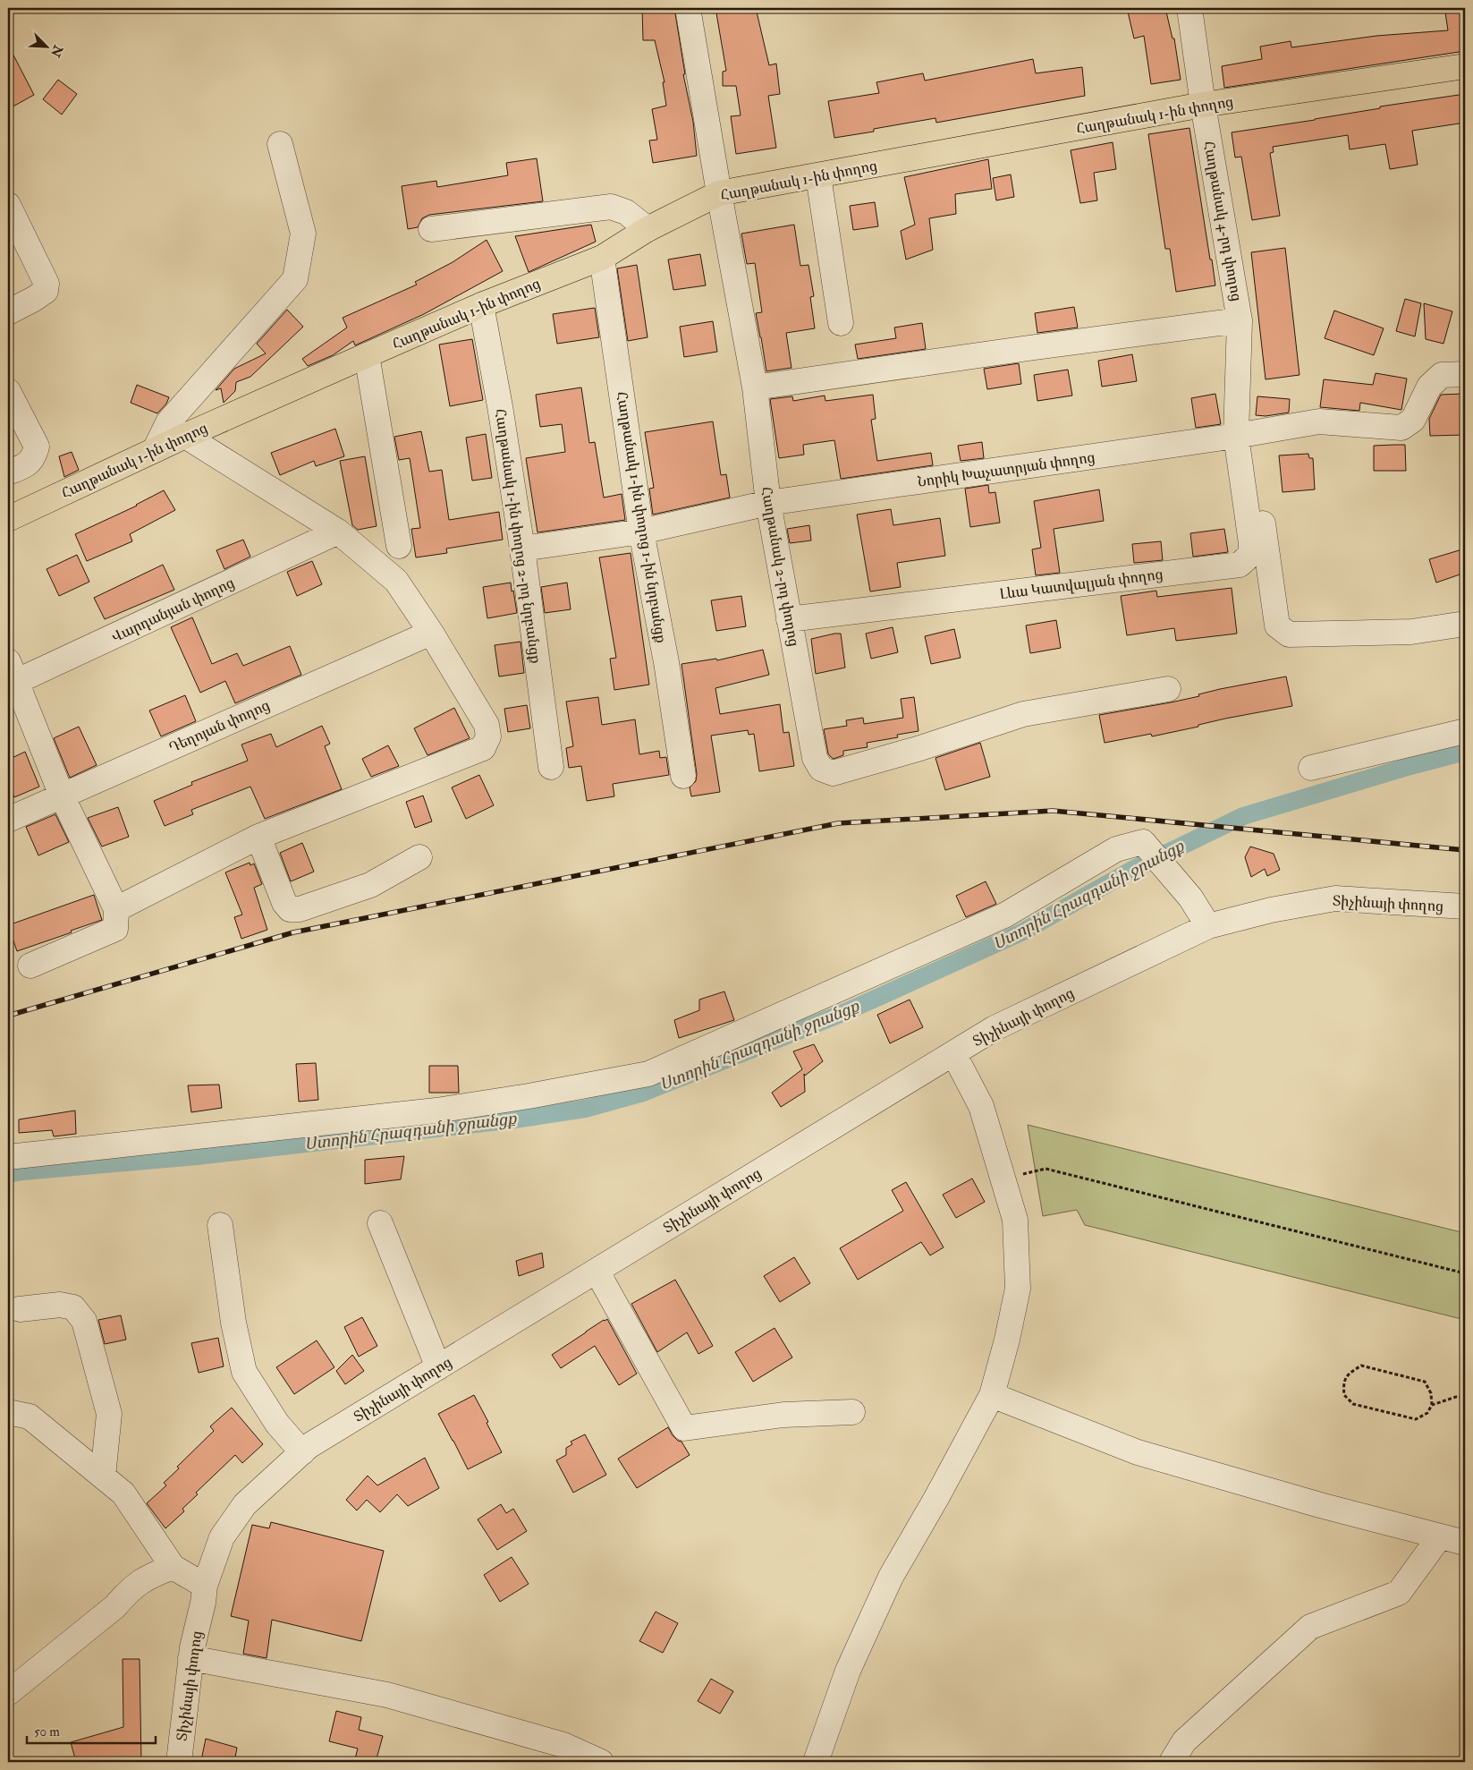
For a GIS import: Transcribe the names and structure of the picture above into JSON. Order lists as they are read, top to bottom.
{
  "streets": {
    "main road": ["Հաղթանակ 1-ին փողոց"],
    "street": [
      "Հաղթանակ 4-րդ փողոց",
      "Նորիկ Խաչատրյան փողոց",
      "Հաղթանակ 1-ին փողոց 1-ին նրբանցք",
      "Հաղթանակ 1-ին փողոց 2-րդ նրբանցք",
      "Հաղթանակ 2-րդ փողոց",
      "Լևա Կատվալյան փողոց",
      "Վարդանյան փողոց",
      "Դեղոյան փողոց",
      "Տիչինայի փողոց"
    ]
  },
  "crossings": [
    ["Հաղթանակ 1-ին փողոց", "Հաղթանակ 4-րդ փողոց"],
    ["Հաղթանակ 1-ին փողոց", "Հաղթանակ 1-ին փողոց 1-ին նրբանցք"],
    ["Հաղթանակ 1-ին փողոց", "Հաղթանակ 1-ին փողոց 2-րդ նրբանցք"],
    ["Հաղթանակ 1-ին փողոց", "Հաղթանակ 2-րդ փողոց"],
    ["Հաղթանակ 4-րդ փողոց", "Նորիկ Խաչատրյան փողոց"],
    ["Հաղթանակ 4-րդ փողոց", "Լևա Կատվալյան փողոց"],
    ["Նորիկ Խաչատրյան փողոց", "Հաղթանակ 1-ին փողոց 1-ին նրբանցք"],
    ["Նորիկ Խաչատրյան փողոց", "Հաղթանակ 1-ին փողոց 2-րդ նրբանցք"],
    ["Նորիկ Խաչատրյան փողոց", "Հաղթանակ 2-րդ փողոց"],
    ["Նորիկ Խաչատրյան փողոց", "Լևա Կատվալյան փողոց"],
    ["Հաղթանակ 2-րդ փողոց", "Լևա Կատվալյան փողոց"]
  ],
  "water": ["Ստորին Հրազդանի ջրանցք"],
  "scale_bar": "50 m",
  "north": "bottom right"
}
